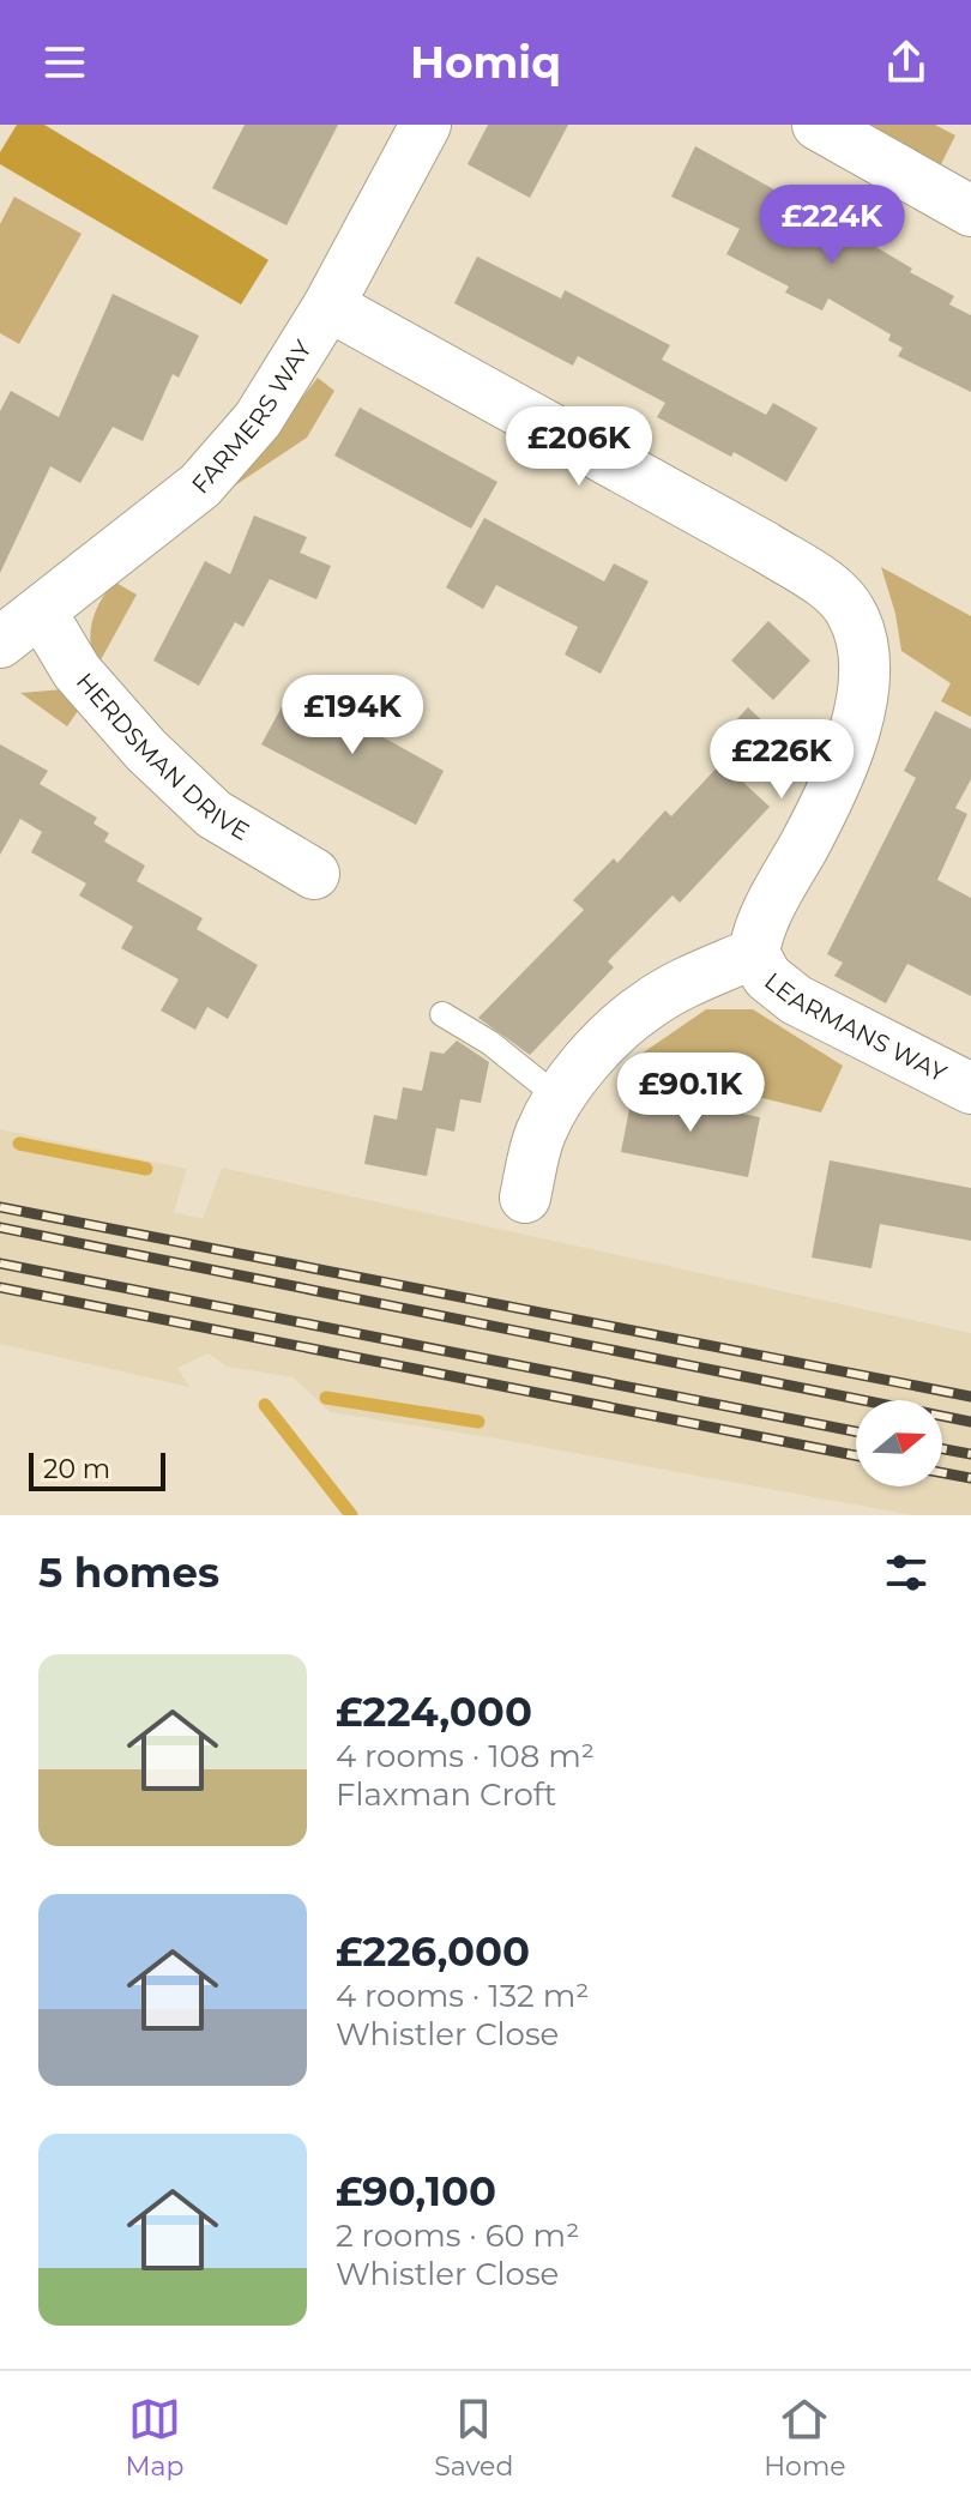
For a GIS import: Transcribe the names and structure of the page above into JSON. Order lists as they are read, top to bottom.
{
  "streets": {
    "street": ["FARMERS WAY", "HERDSMAN DRIVE", "LEARMANS WAY"]
  },
  "crossings": [
    ["FARMERS WAY", "HERDSMAN DRIVE"]
  ],
  "scale_bar": "20 m",
  "north": "right",
  "page": {
    "header": "Homiq",
    "price": [
      "£224K",
      "£206K",
      "£194K",
      "£226K",
      "£90.1K"
    ],
    "scale": "20 m",
    "heading": "5 homes",
    "list": [
      {
        "name": "£224,000",
        "note": "4 rooms · 108 m² · Flaxman Croft"
      },
      {
        "name": "£226,000",
        "note": "4 rooms · 132 m² · Whistler Close"
      },
      {
        "name": "£90,100",
        "note": "2 rooms · 60 m² · Whistler Close"
      }
    ],
    "tabs": ["Map", "Saved", "Home"]
  }
}
